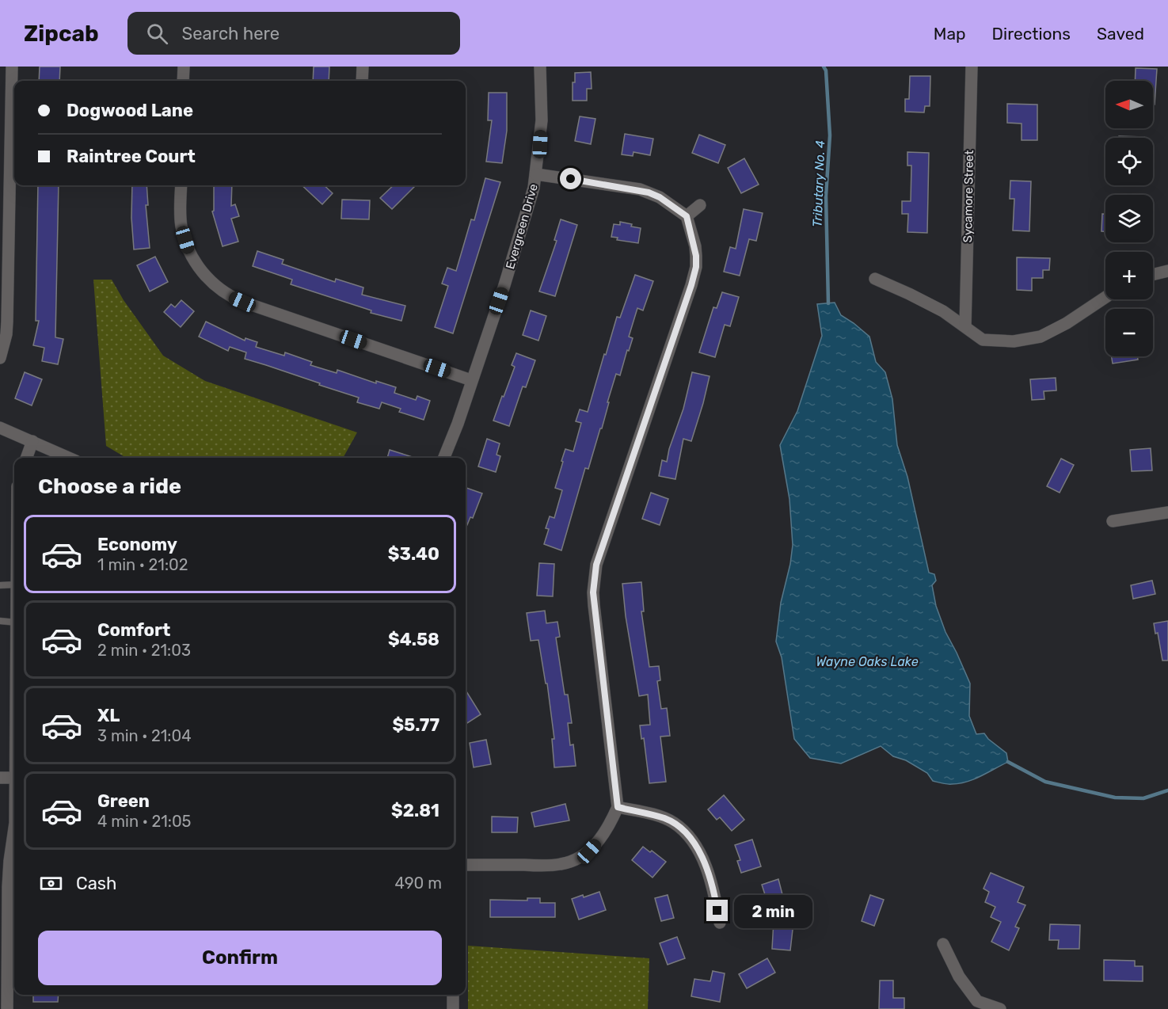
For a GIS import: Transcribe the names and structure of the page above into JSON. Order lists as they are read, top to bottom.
{
  "streets": {
    "street": ["Sycamore Street", "Evergreen Drive"]
  },
  "water": ["Tributary No. 4", "Wayne Oaks Lake"],
  "north": "left",
  "page": {
    "header": "Zipcab",
    "search": "Search here",
    "nav": ["Map", "Directions", "Saved"],
    "map_buttons": ["+", "−"],
    "banner": ["Dogwood Lane", "Raintree Court"],
    "heading": "Choose a ride",
    "list": [
      {
        "name": "Economy",
        "note": "1 min · 21:02",
        "value": "$3.40"
      },
      {
        "name": "Comfort",
        "note": "2 min · 21:03",
        "value": "$4.58"
      },
      {
        "name": "XL",
        "note": "3 min · 21:04",
        "value": "$5.77"
      },
      {
        "name": "Green",
        "note": "4 min · 21:05",
        "value": "$2.81"
      }
    ],
    "pay": ["Cash", "490 m"],
    "bubble": "2 min",
    "buttons": "Confirm"
  }
}
